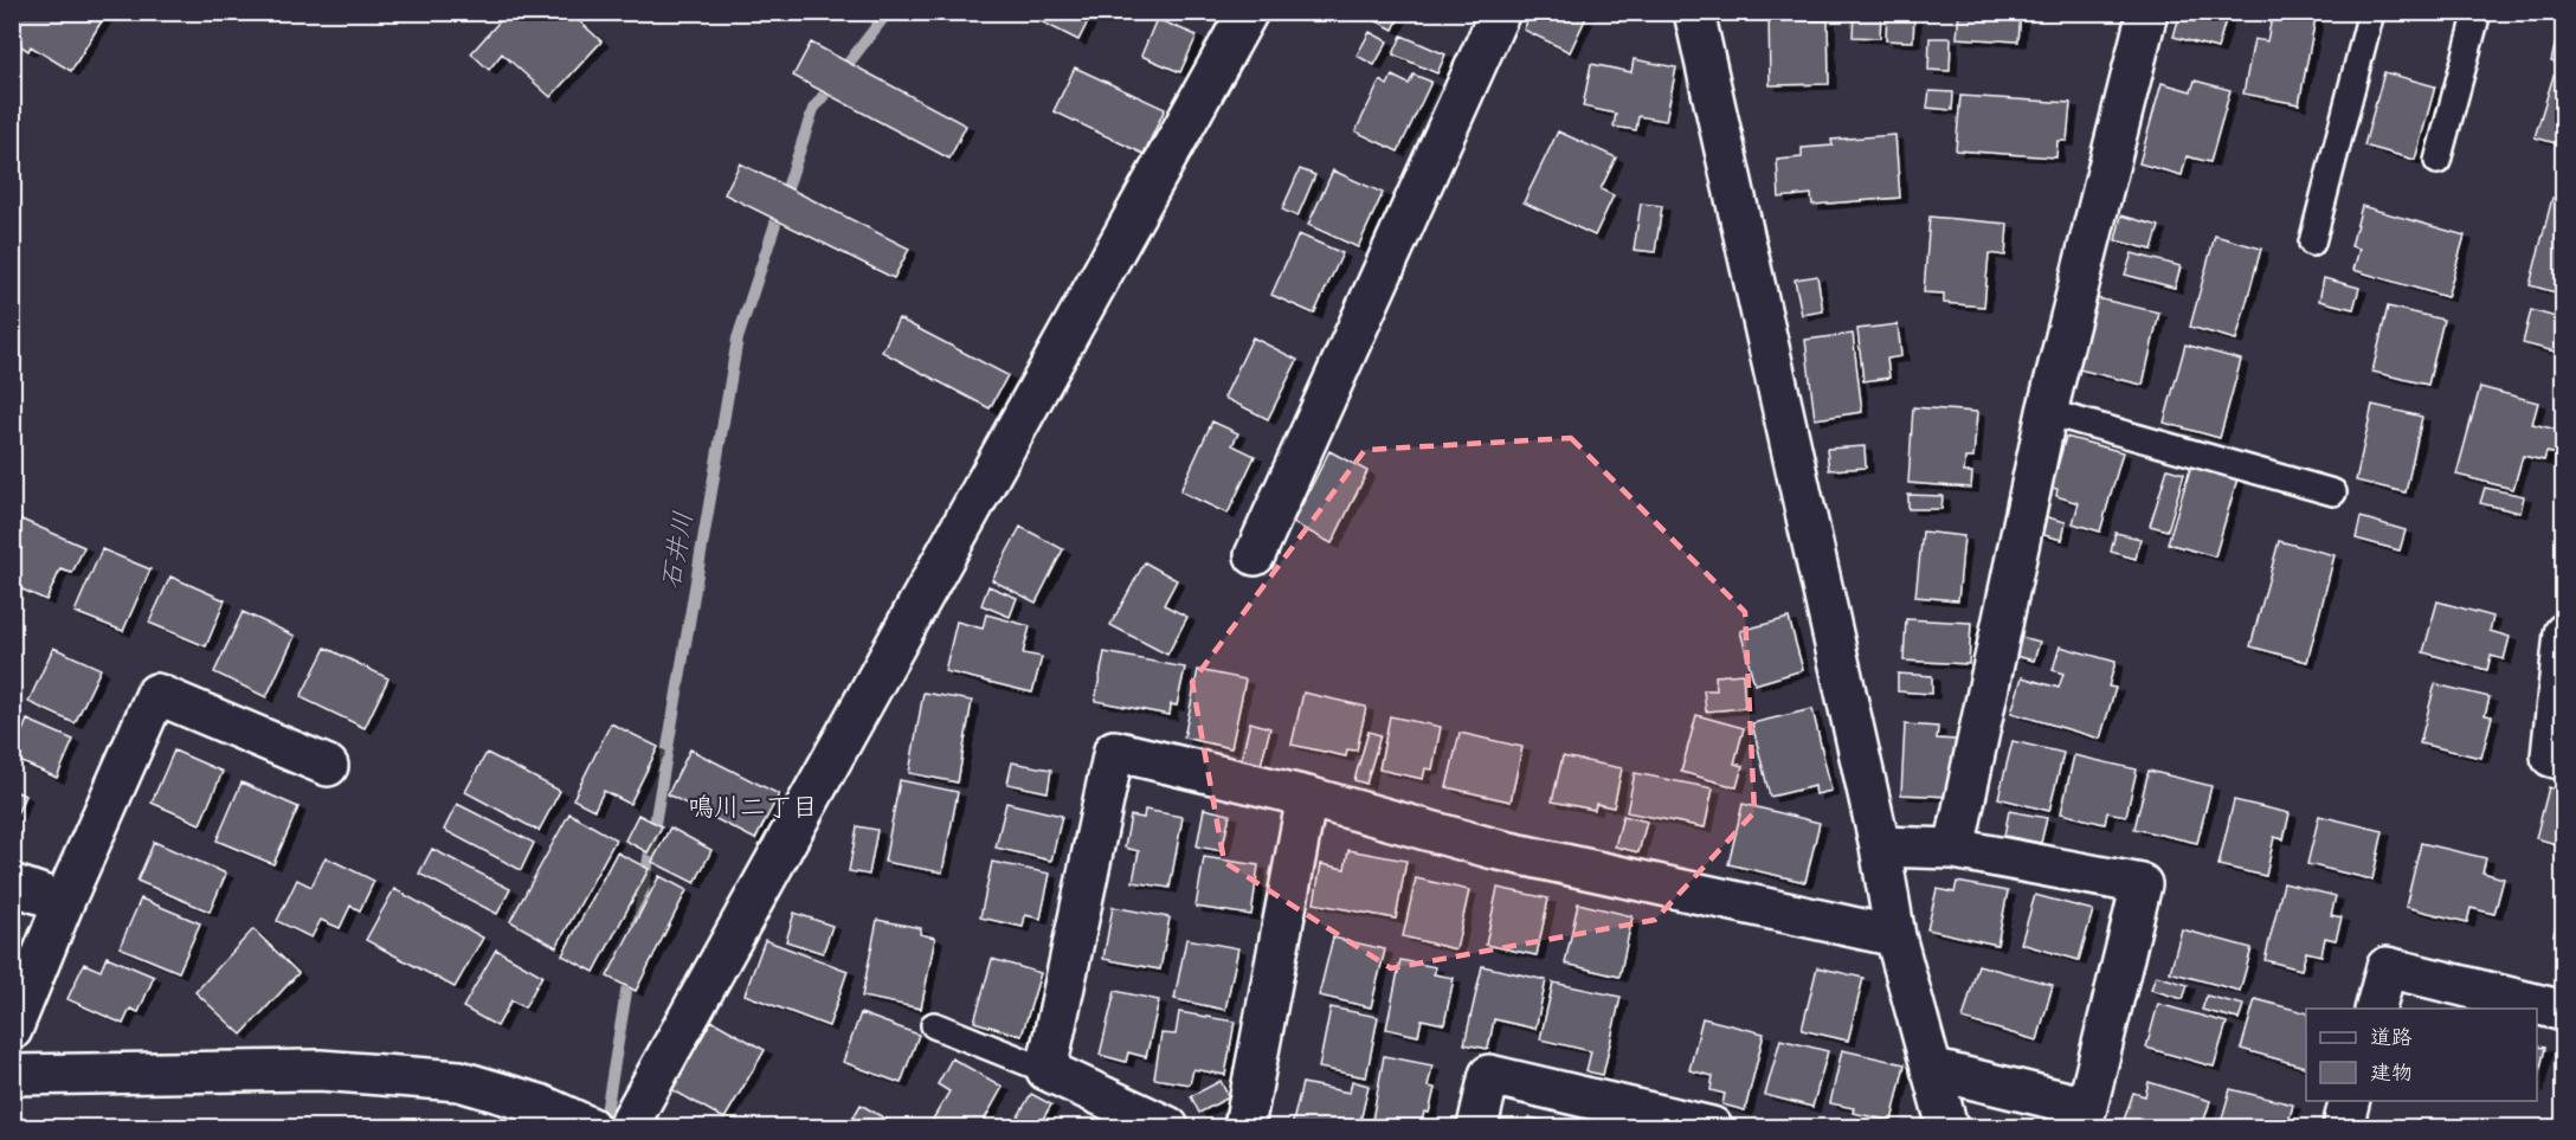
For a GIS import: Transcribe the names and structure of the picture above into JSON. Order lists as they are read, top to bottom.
{
  "districts": ["鳴川二丁目"],
  "water": ["石井川"],
  "legend": ["道路", "建物"]
}
